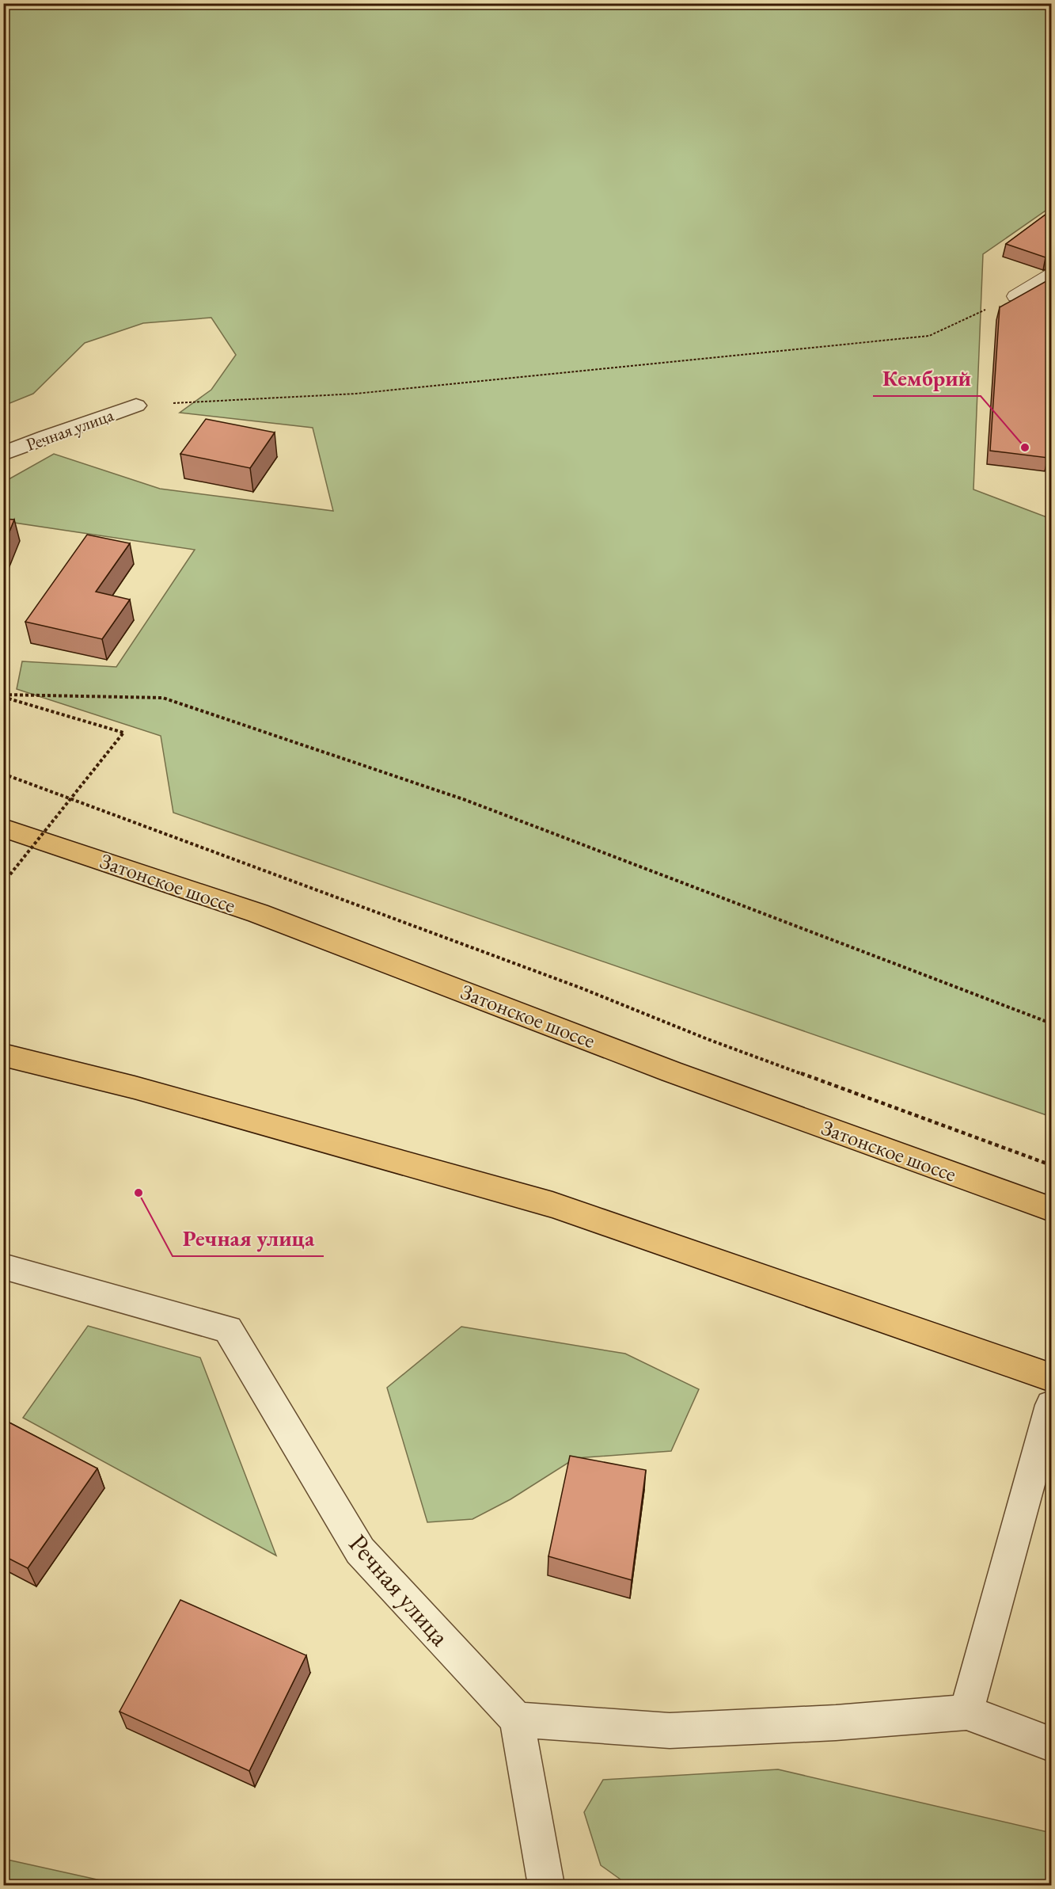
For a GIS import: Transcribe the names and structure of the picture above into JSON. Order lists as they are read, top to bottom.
{
  "streets": {
    "main road": ["Затонское шоссе"],
    "street": ["Речная улица"]
  },
  "places": ["Кембрий", "Речная улица"]
}
